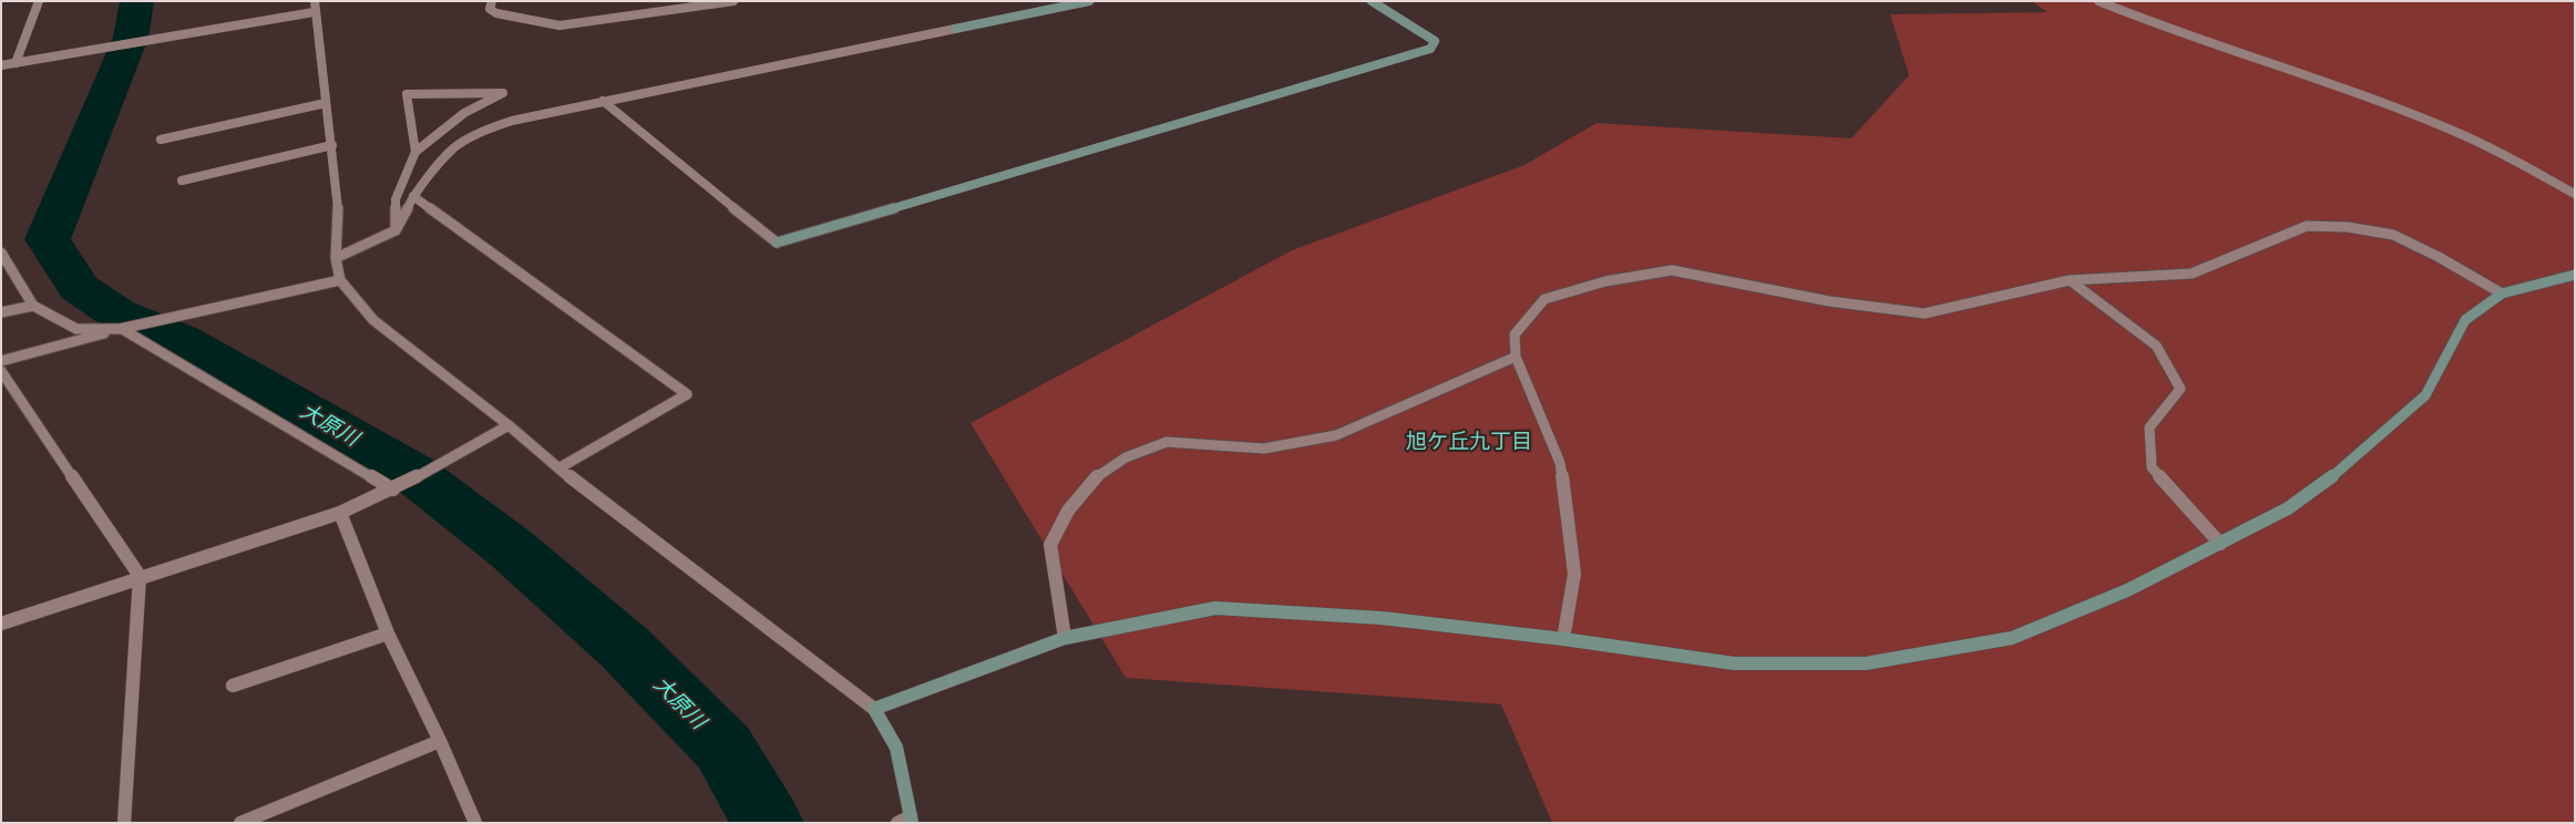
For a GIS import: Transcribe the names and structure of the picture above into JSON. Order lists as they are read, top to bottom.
{
  "districts": ["旭ケ丘九丁目"],
  "water": ["大原川"]
}
